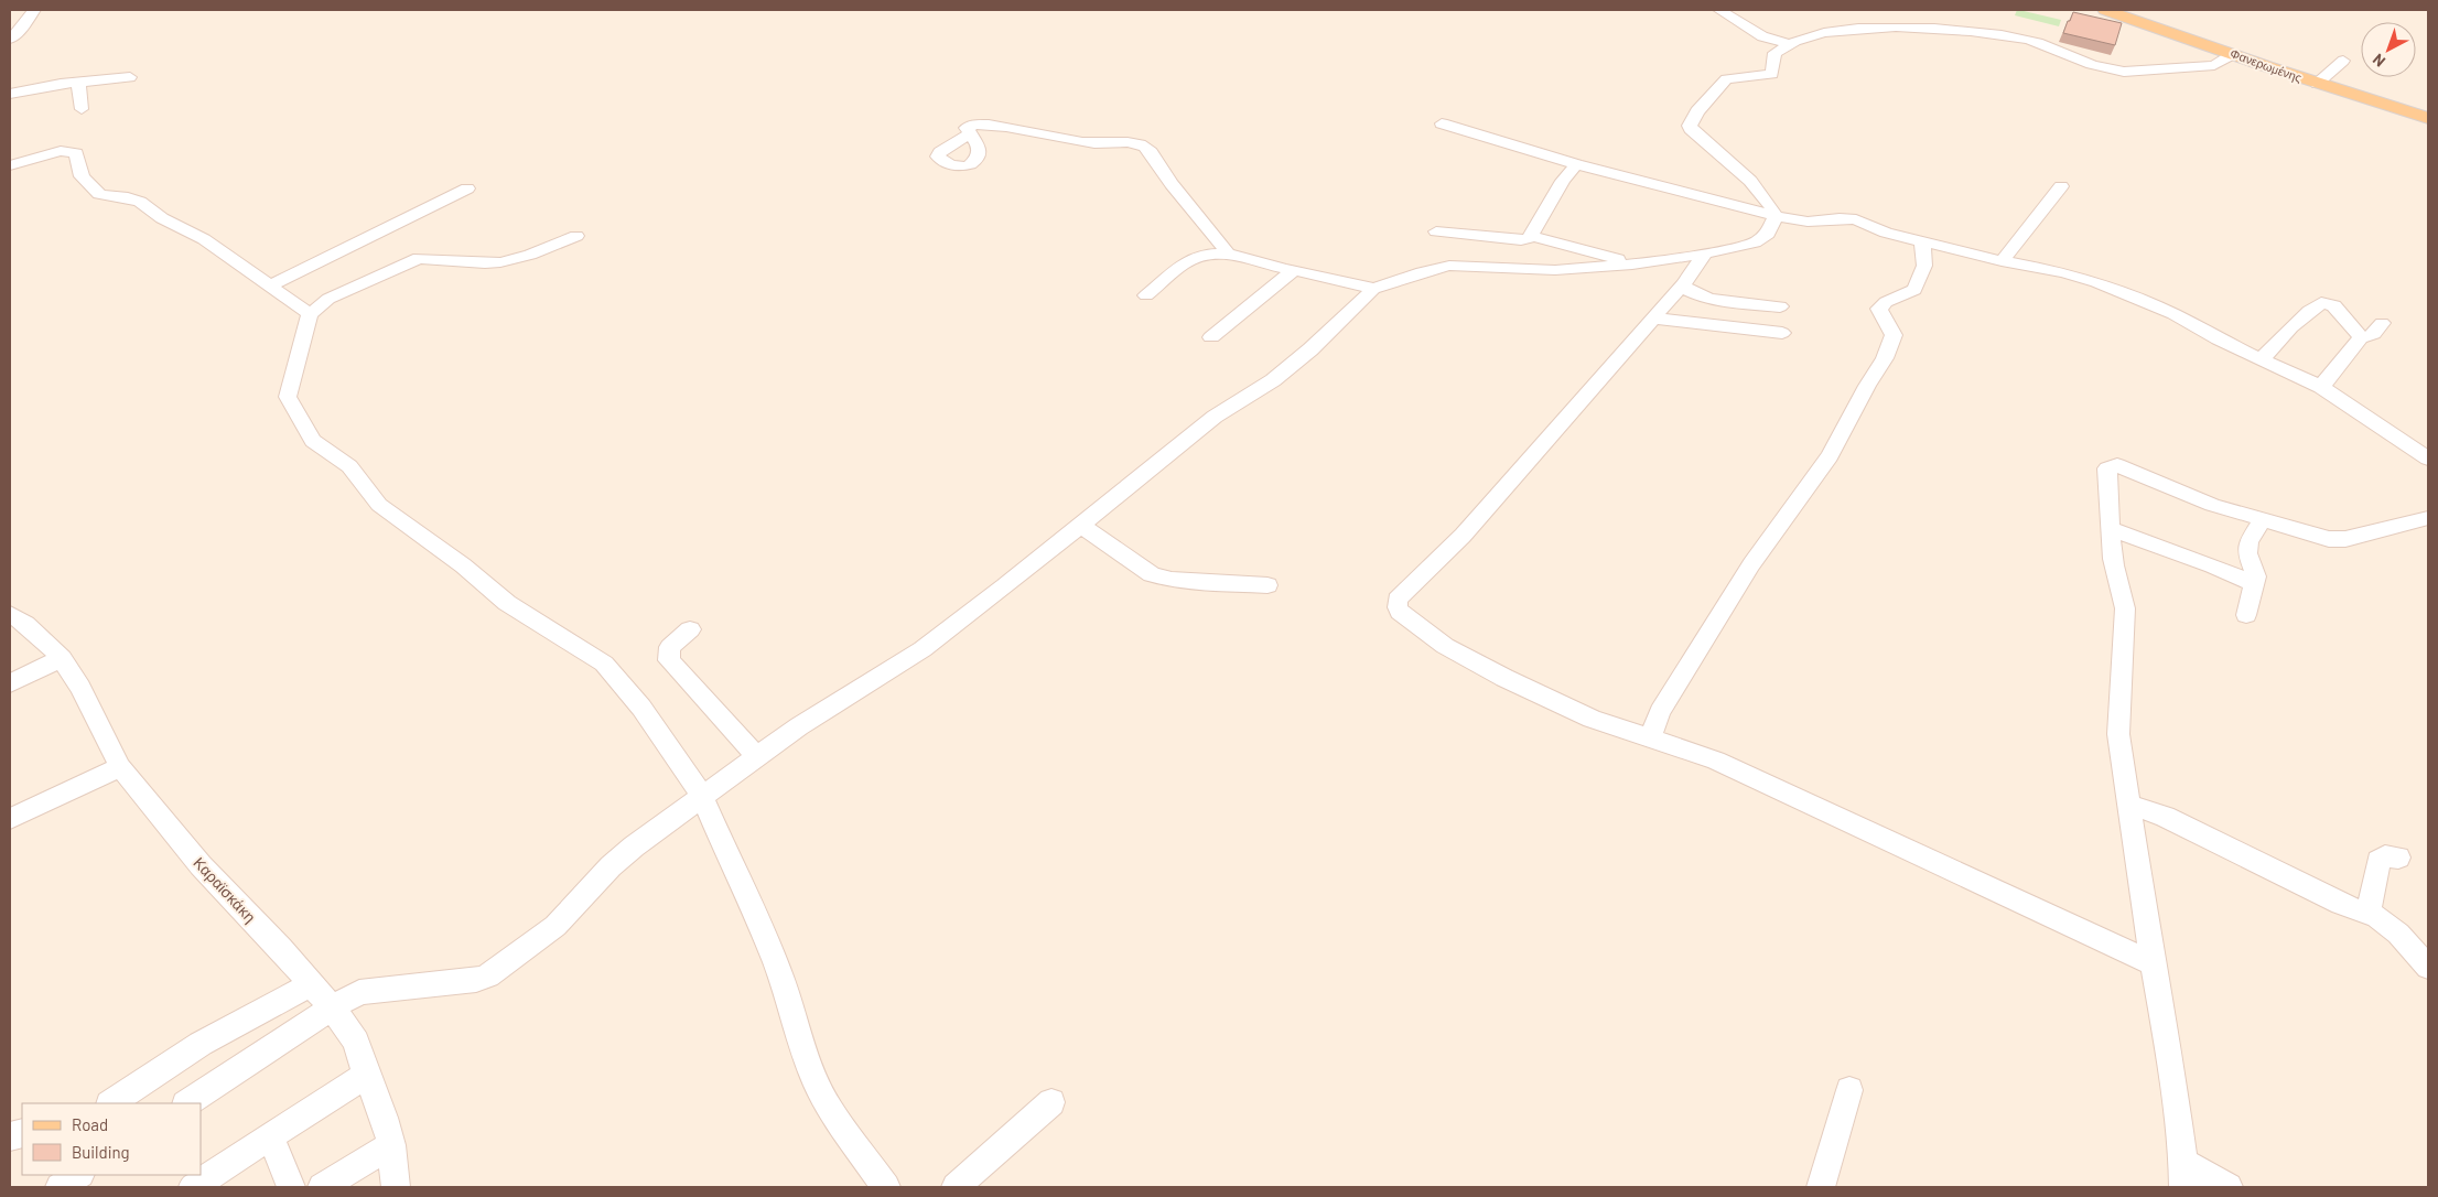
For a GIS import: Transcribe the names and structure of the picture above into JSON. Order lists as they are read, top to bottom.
{
  "streets": {
    "main road": ["Φανερωμένης"],
    "street": ["Καραϊσκάκη"]
  },
  "legend": ["Road", "Building"],
  "north": "bottom left"
}
